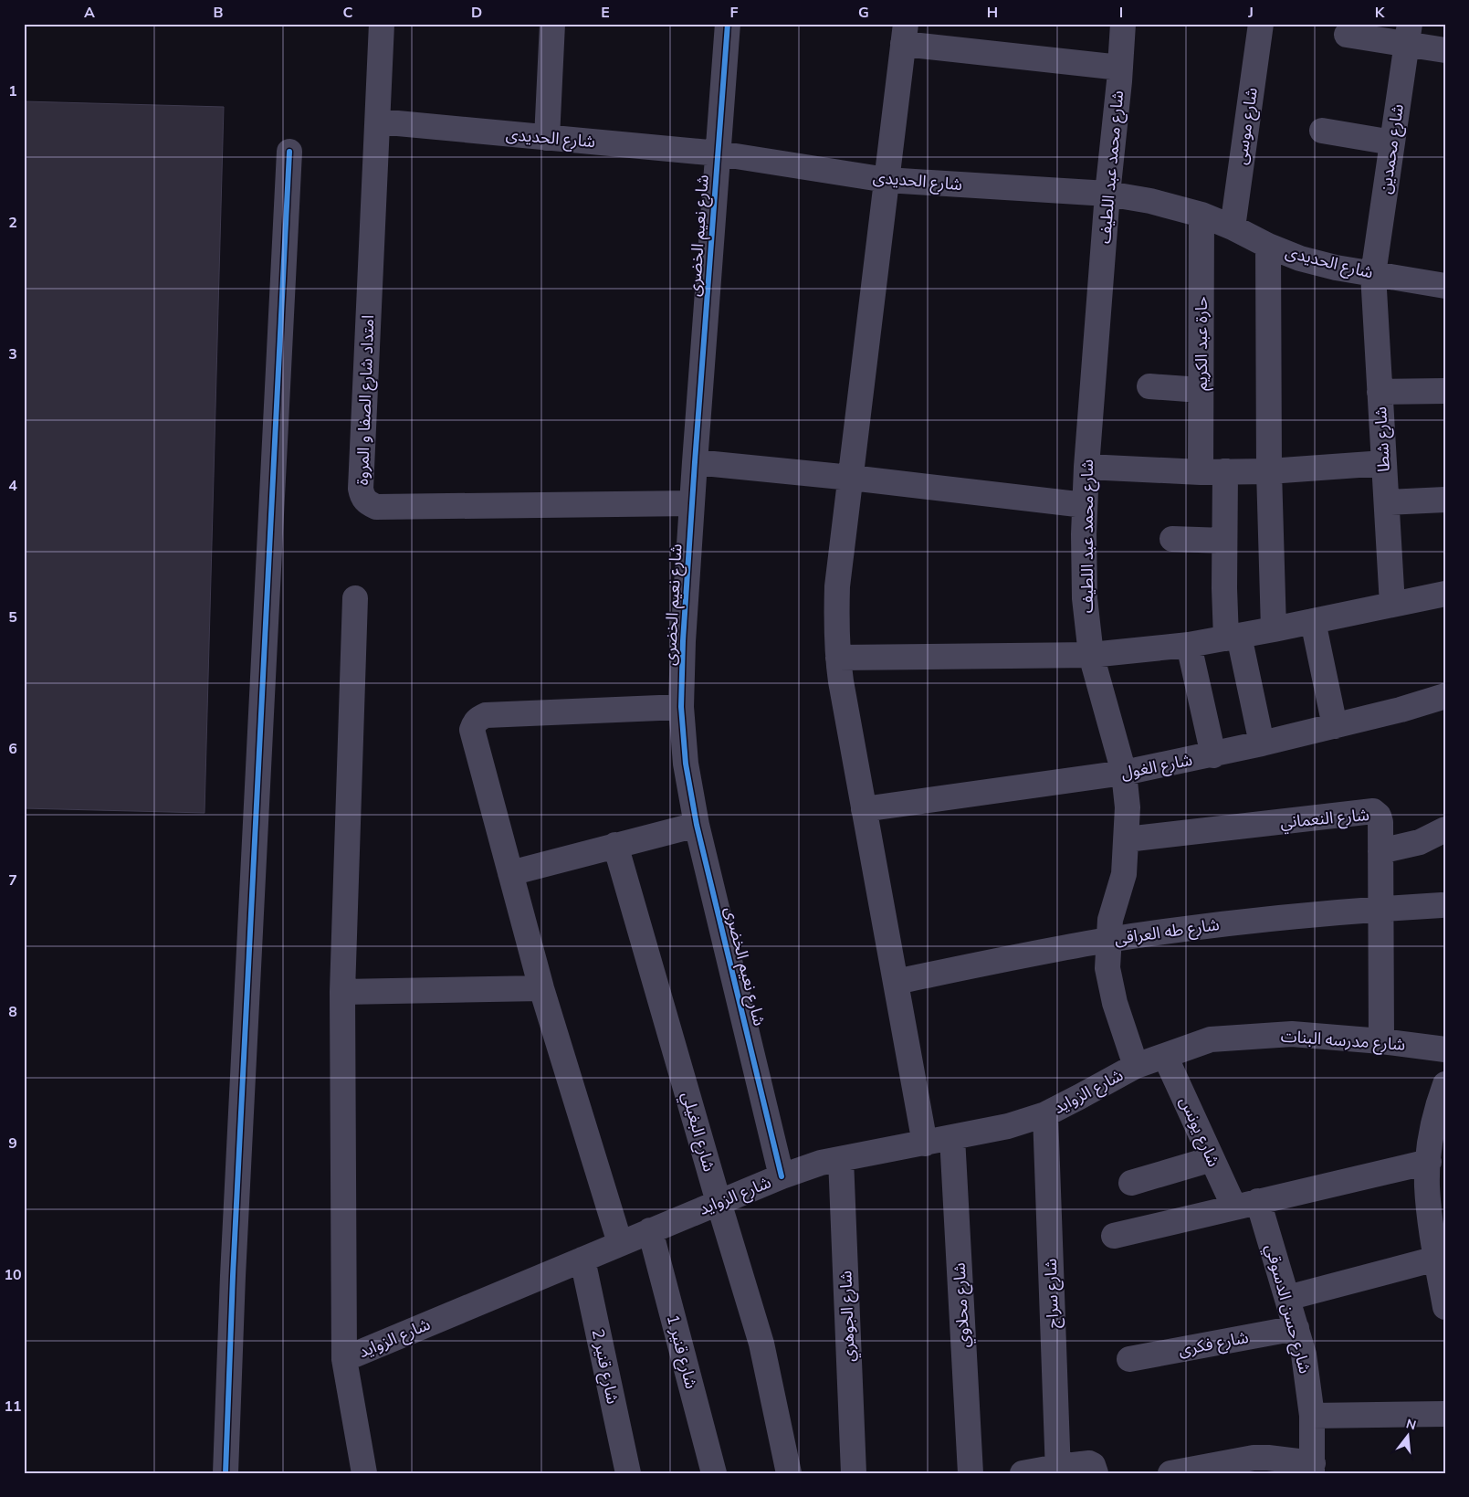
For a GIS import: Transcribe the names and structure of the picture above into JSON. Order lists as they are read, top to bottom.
{
  "streets": {
    "street": [
      "شارع موسى",
      "شارع الحديدى",
      "شارع محمدين",
      "شارع محمد عبد اللطيف",
      "شارع نعيم الخضرى",
      "حارة عبد الكريم",
      "امتداد شارع الصفا و المروة",
      "شارع شطا",
      "شارع الغول",
      "شارع النعماني",
      "شارع طه العراقى",
      "شارع مدرسه البنات",
      "شارع الزوايد",
      "شارع البغيلي",
      "شارع يونس",
      "شارع سراج",
      "شارع محلاوي",
      "شارع حسن الدسوقي",
      "شارع الجوهري",
      "شارع فكرى",
      "شارع قنير 1",
      "شارع قنير 2"
    ]
  },
  "crossings": [
    ["شارع موسى", "شارع الحديدى"],
    ["شارع الحديدى", "شارع محمدين"],
    ["شارع الحديدى", "شارع محمد عبد اللطيف"],
    ["شارع الحديدى", "شارع نعيم الخضرى"],
    ["شارع الحديدى", "حارة عبد الكريم"],
    ["شارع الحديدى", "امتداد شارع الصفا و المروة"],
    ["شارع الحديدى", "شارع شطا"],
    ["شارع محمدين", "شارع شطا"],
    ["شارع محمد عبد اللطيف", "شارع الغول"],
    ["شارع محمد عبد اللطيف", "شارع النعماني"],
    ["شارع محمد عبد اللطيف", "شارع طه العراقى"],
    ["شارع محمد عبد اللطيف", "شارع مدرسه البنات"],
    ["شارع محمد عبد اللطيف", "شارع الزوايد"],
    ["شارع نعيم الخضرى", "امتداد شارع الصفا و المروة"],
    ["شارع نعيم الخضرى", "شارع الزوايد"],
    ["شارع النعماني", "شارع طه العراقى"],
    ["شارع النعماني", "شارع مدرسه البنات"],
    ["شارع مدرسه البنات", "شارع الزوايد"],
    ["شارع مدرسه البنات", "شارع يونس"],
    ["شارع الزوايد", "شارع البغيلي"],
    ["شارع الزوايد", "شارع سراج"],
    ["شارع الزوايد", "شارع محلاوي"],
    ["شارع الزوايد", "شارع الجوهري"],
    ["شارع الزوايد", "شارع قنير 1"],
    ["شارع الزوايد", "شارع قنير 2"],
    ["شارع حسن الدسوقي", "شارع فكرى"]
  ],
  "north": "top",
  "grid": {
    "columns": [
      "A",
      "B",
      "C",
      "D",
      "E",
      "F",
      "G",
      "H",
      "I",
      "J",
      "K"
    ],
    "rows": [
      "1",
      "2",
      "3",
      "4",
      "5",
      "6",
      "7",
      "8",
      "9",
      "10",
      "11"
    ]
  }
}
